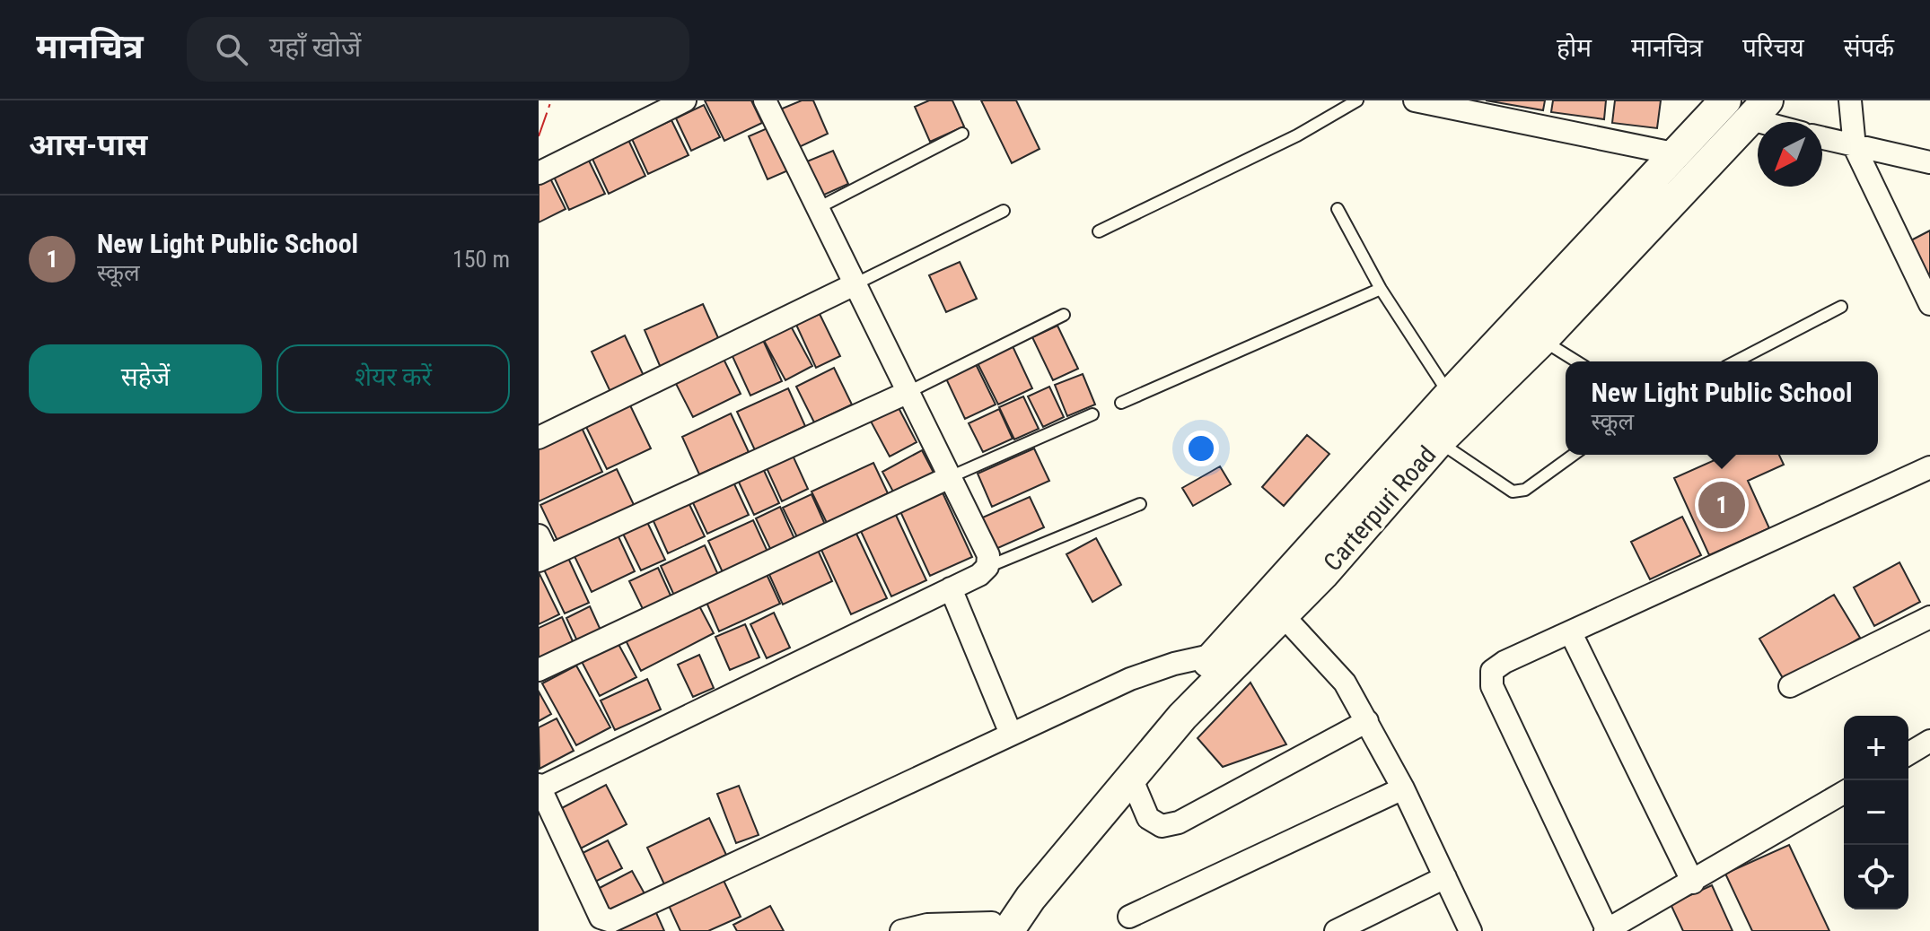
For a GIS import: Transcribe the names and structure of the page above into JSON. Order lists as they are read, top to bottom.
{
  "streets": {
    "main road": ["Carterpuri Road"]
  },
  "north": "bottom left",
  "page": {
    "header": "मानचित्र",
    "search": "यहाँ खोजें",
    "nav": [
      "होम",
      "मानचित्र",
      "परिचय",
      "संपर्क"
    ],
    "heading": "आस-पास",
    "list": [
      {
        "mark": "1",
        "name": "New Light Public School",
        "note": "स्कूल",
        "value": "150 m"
      }
    ],
    "buttons": ["सहेजें", "शेयर करें"],
    "popup": ["New Light Public School", "स्कूल"],
    "pins": "1",
    "map_buttons": ["+", "−"]
  }
}
